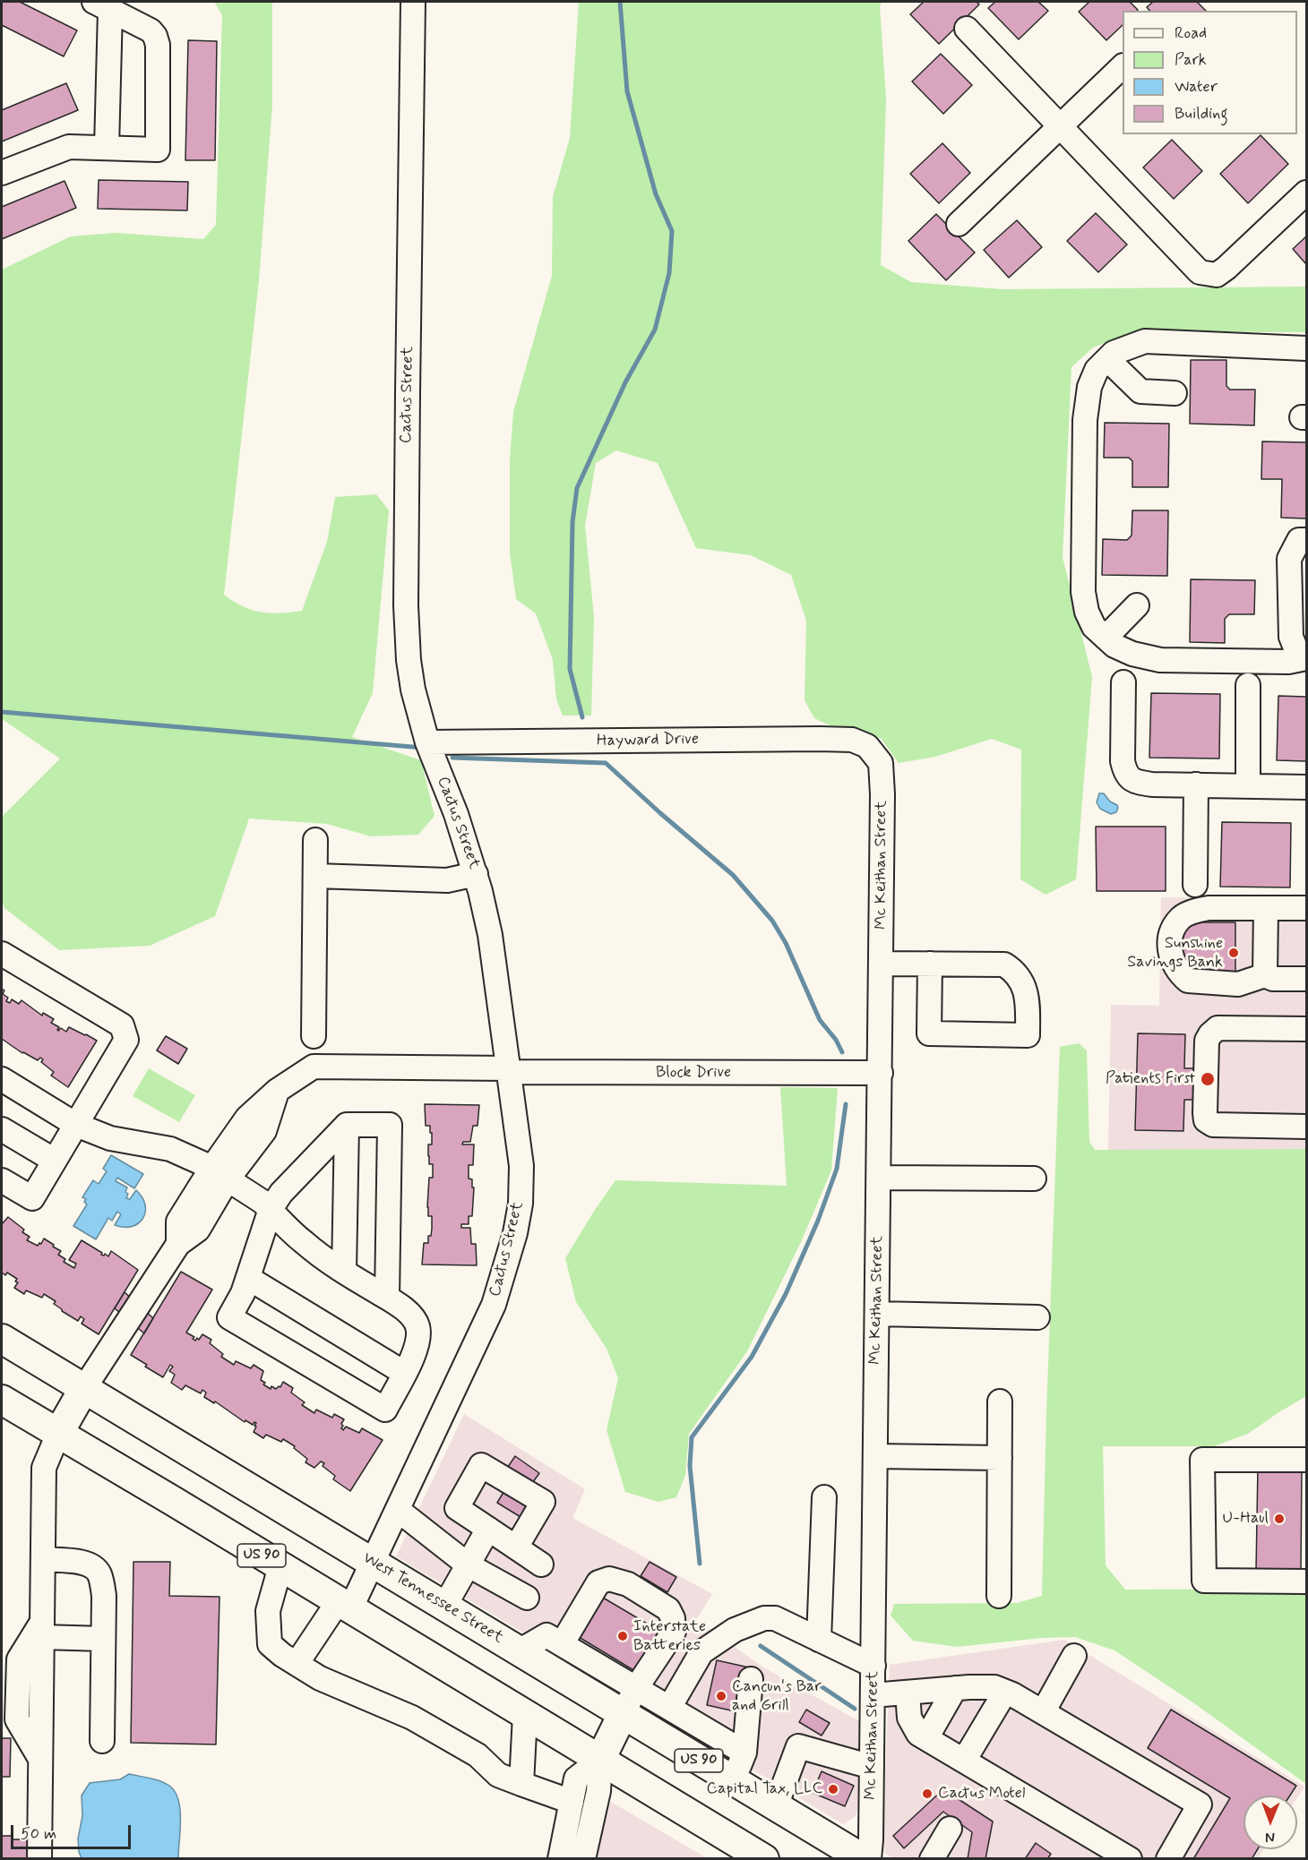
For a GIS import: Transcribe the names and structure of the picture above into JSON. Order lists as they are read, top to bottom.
{
  "streets": {
    "main road": ["US 90", "West Tennessee Street"],
    "street": [
      "Cactus Street",
      "Hayward Drive",
      "Mc Keithan Street",
      "Block Drive"
    ]
  },
  "crossings": [
    ["Cactus Street", "Hayward Drive"],
    ["Cactus Street", "Block Drive"],
    ["Cactus Street", "US 90"],
    ["Cactus Street", "West Tennessee Street"],
    ["Hayward Drive", "Mc Keithan Street"],
    ["Mc Keithan Street", "Block Drive"]
  ],
  "places": [
    "Sunshine Savings Bank",
    "Patients First",
    "U-Haul",
    "Interstate Batteries",
    "Cancun's Bar and Grill",
    "Capital Tax, LLC",
    "Cactus Motel"
  ],
  "legend": [
    "Road",
    "Park",
    "Water",
    "Building"
  ],
  "scale_bar": "50 m",
  "north": "bottom"
}
